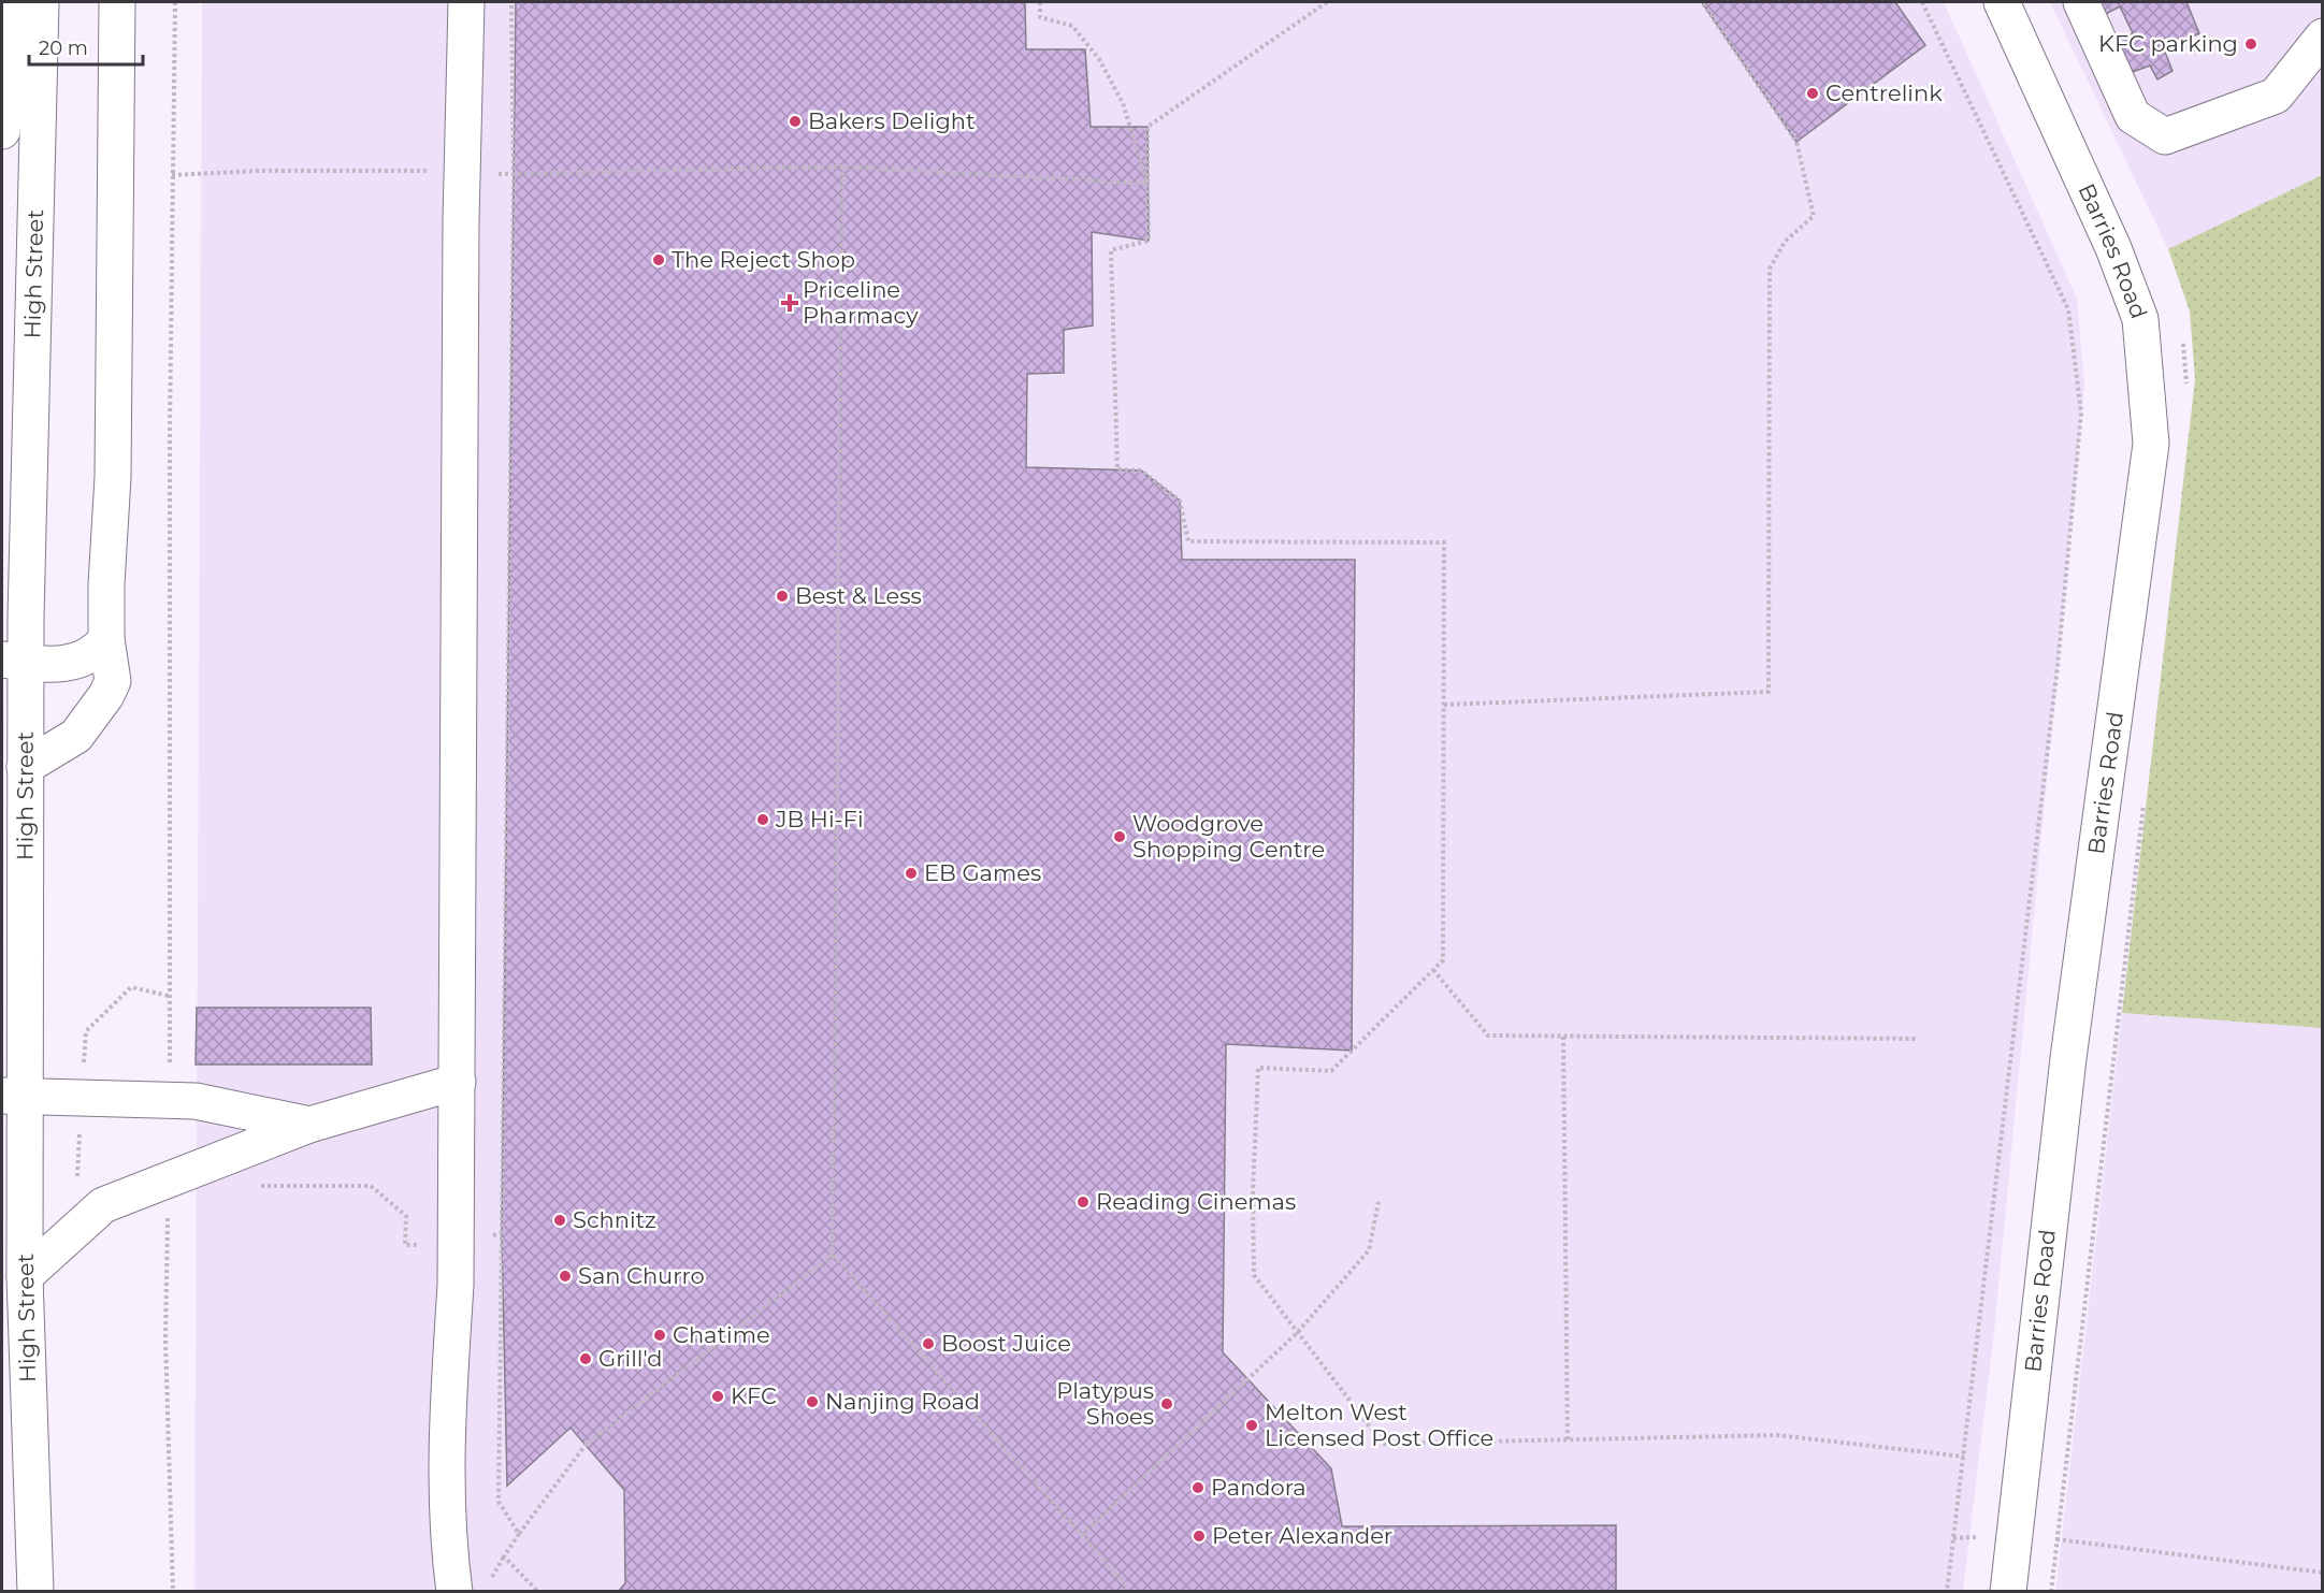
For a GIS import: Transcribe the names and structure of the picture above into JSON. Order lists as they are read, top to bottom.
{
  "streets": {
    "street": ["Barries Road", "High Street"]
  },
  "places": {
    "other": [
      "KFC parking",
      "Centrelink",
      "Bakers Delight",
      "The Reject Shop",
      "Best & Less",
      "JB Hi-Fi",
      "Woodgrove Shopping Centre",
      "EB Games",
      "Reading Cinemas",
      "Schnitz",
      "San Churro",
      "Chatime",
      "Boost Juice",
      "Grill'd",
      "KFC",
      "Nanjing Road",
      "Platypus Shoes",
      "Melton West Licensed Post Office",
      "Pandora",
      "Peter Alexander"
    ],
    "health": ["Priceline Pharmacy"]
  },
  "scale_bar": "20 m"
}
